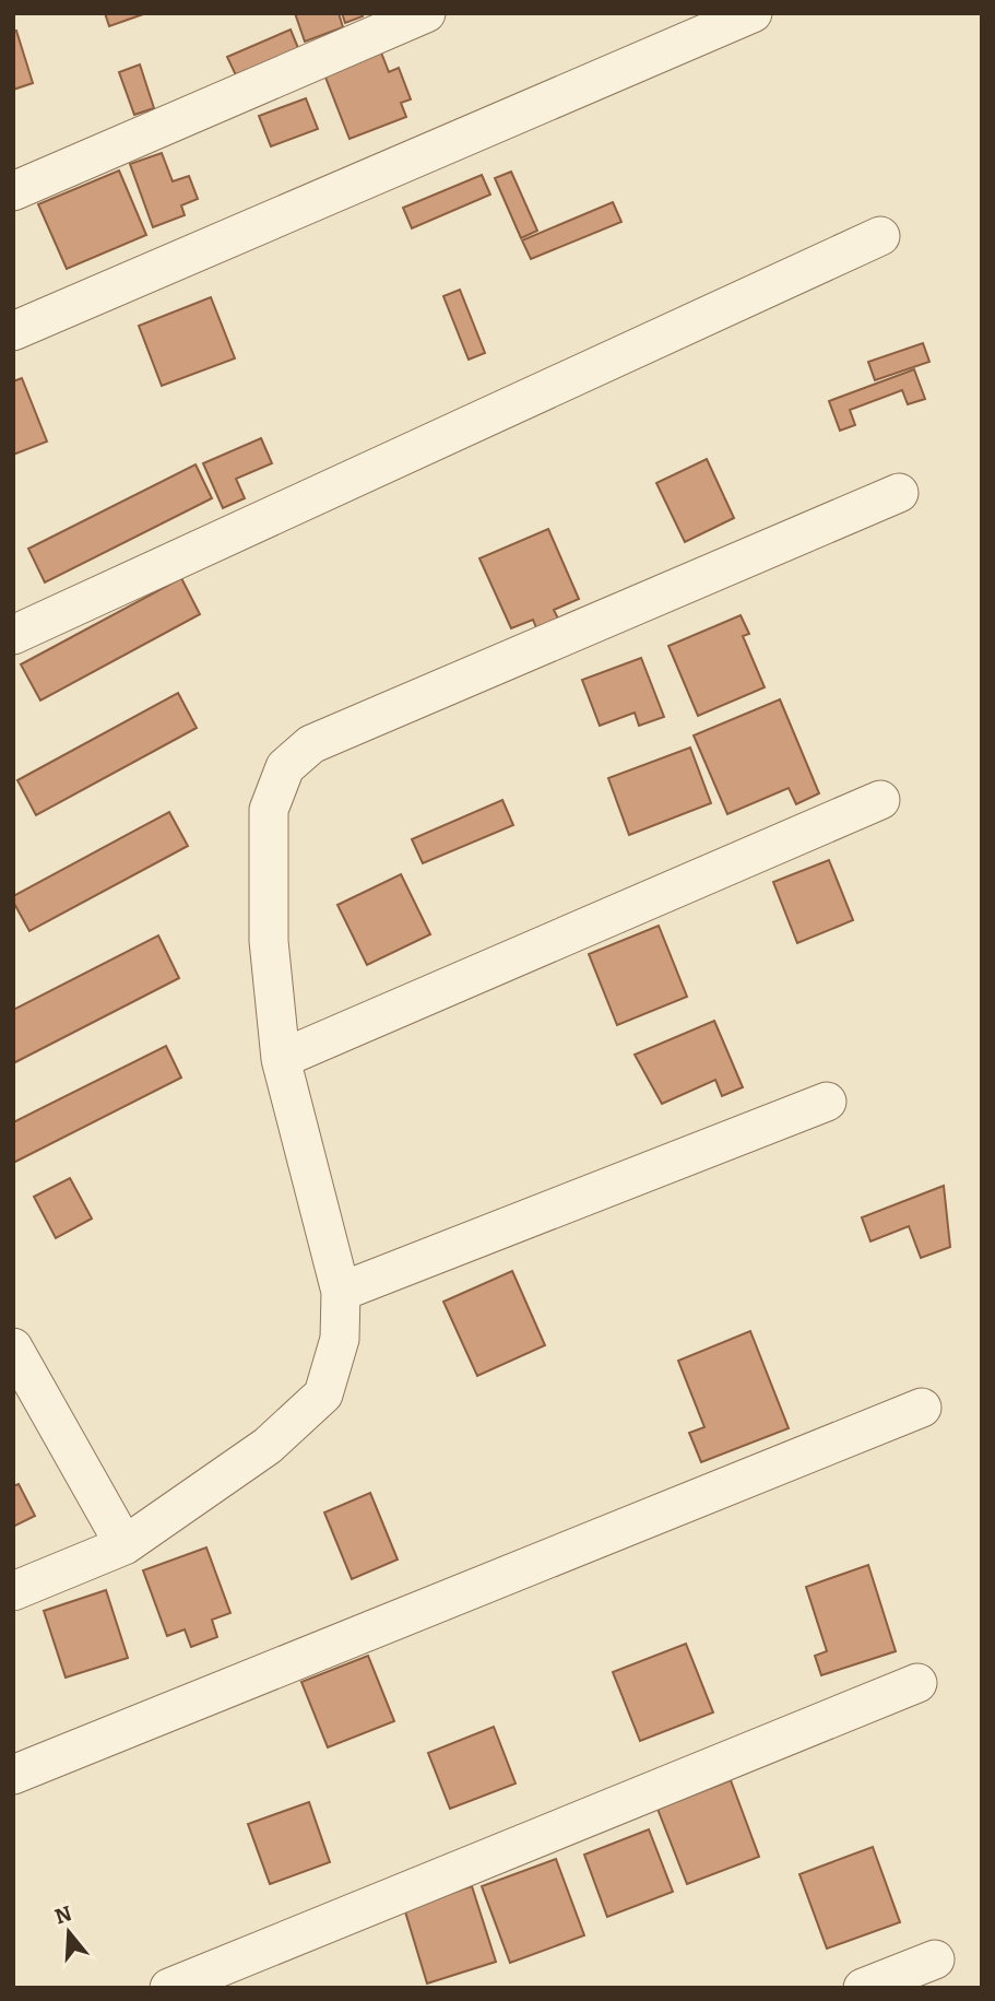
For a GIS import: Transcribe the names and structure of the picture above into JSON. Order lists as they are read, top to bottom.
{
  "north": "top"
}
